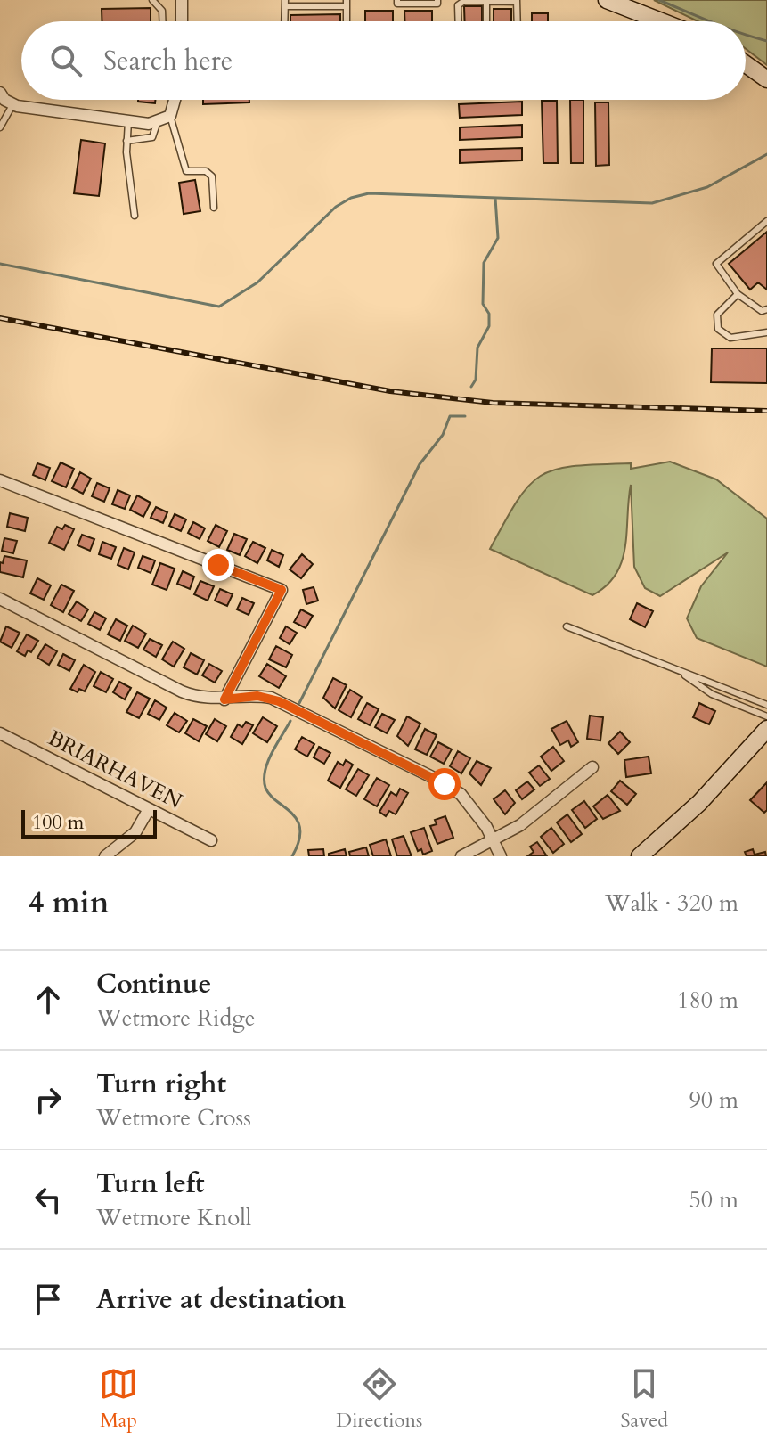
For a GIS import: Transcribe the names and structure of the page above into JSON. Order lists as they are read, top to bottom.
{
  "streets": {
    "street": ["BRIARHAVEN"]
  },
  "scale_bar": "100 m",
  "page": {
    "search": "Search here",
    "scale": "100 m",
    "heading": ["4 min", "Walk · 320 m"],
    "list": [
      ["Continue", "Wetmore Ridge", "180 m"],
      ["Turn right", "Wetmore Cross", "90 m"],
      ["Turn left", "Wetmore Knoll", "50 m"],
      "Arrive at destination"
    ],
    "nav": ["Map", "Directions", "Saved"]
  }
}
